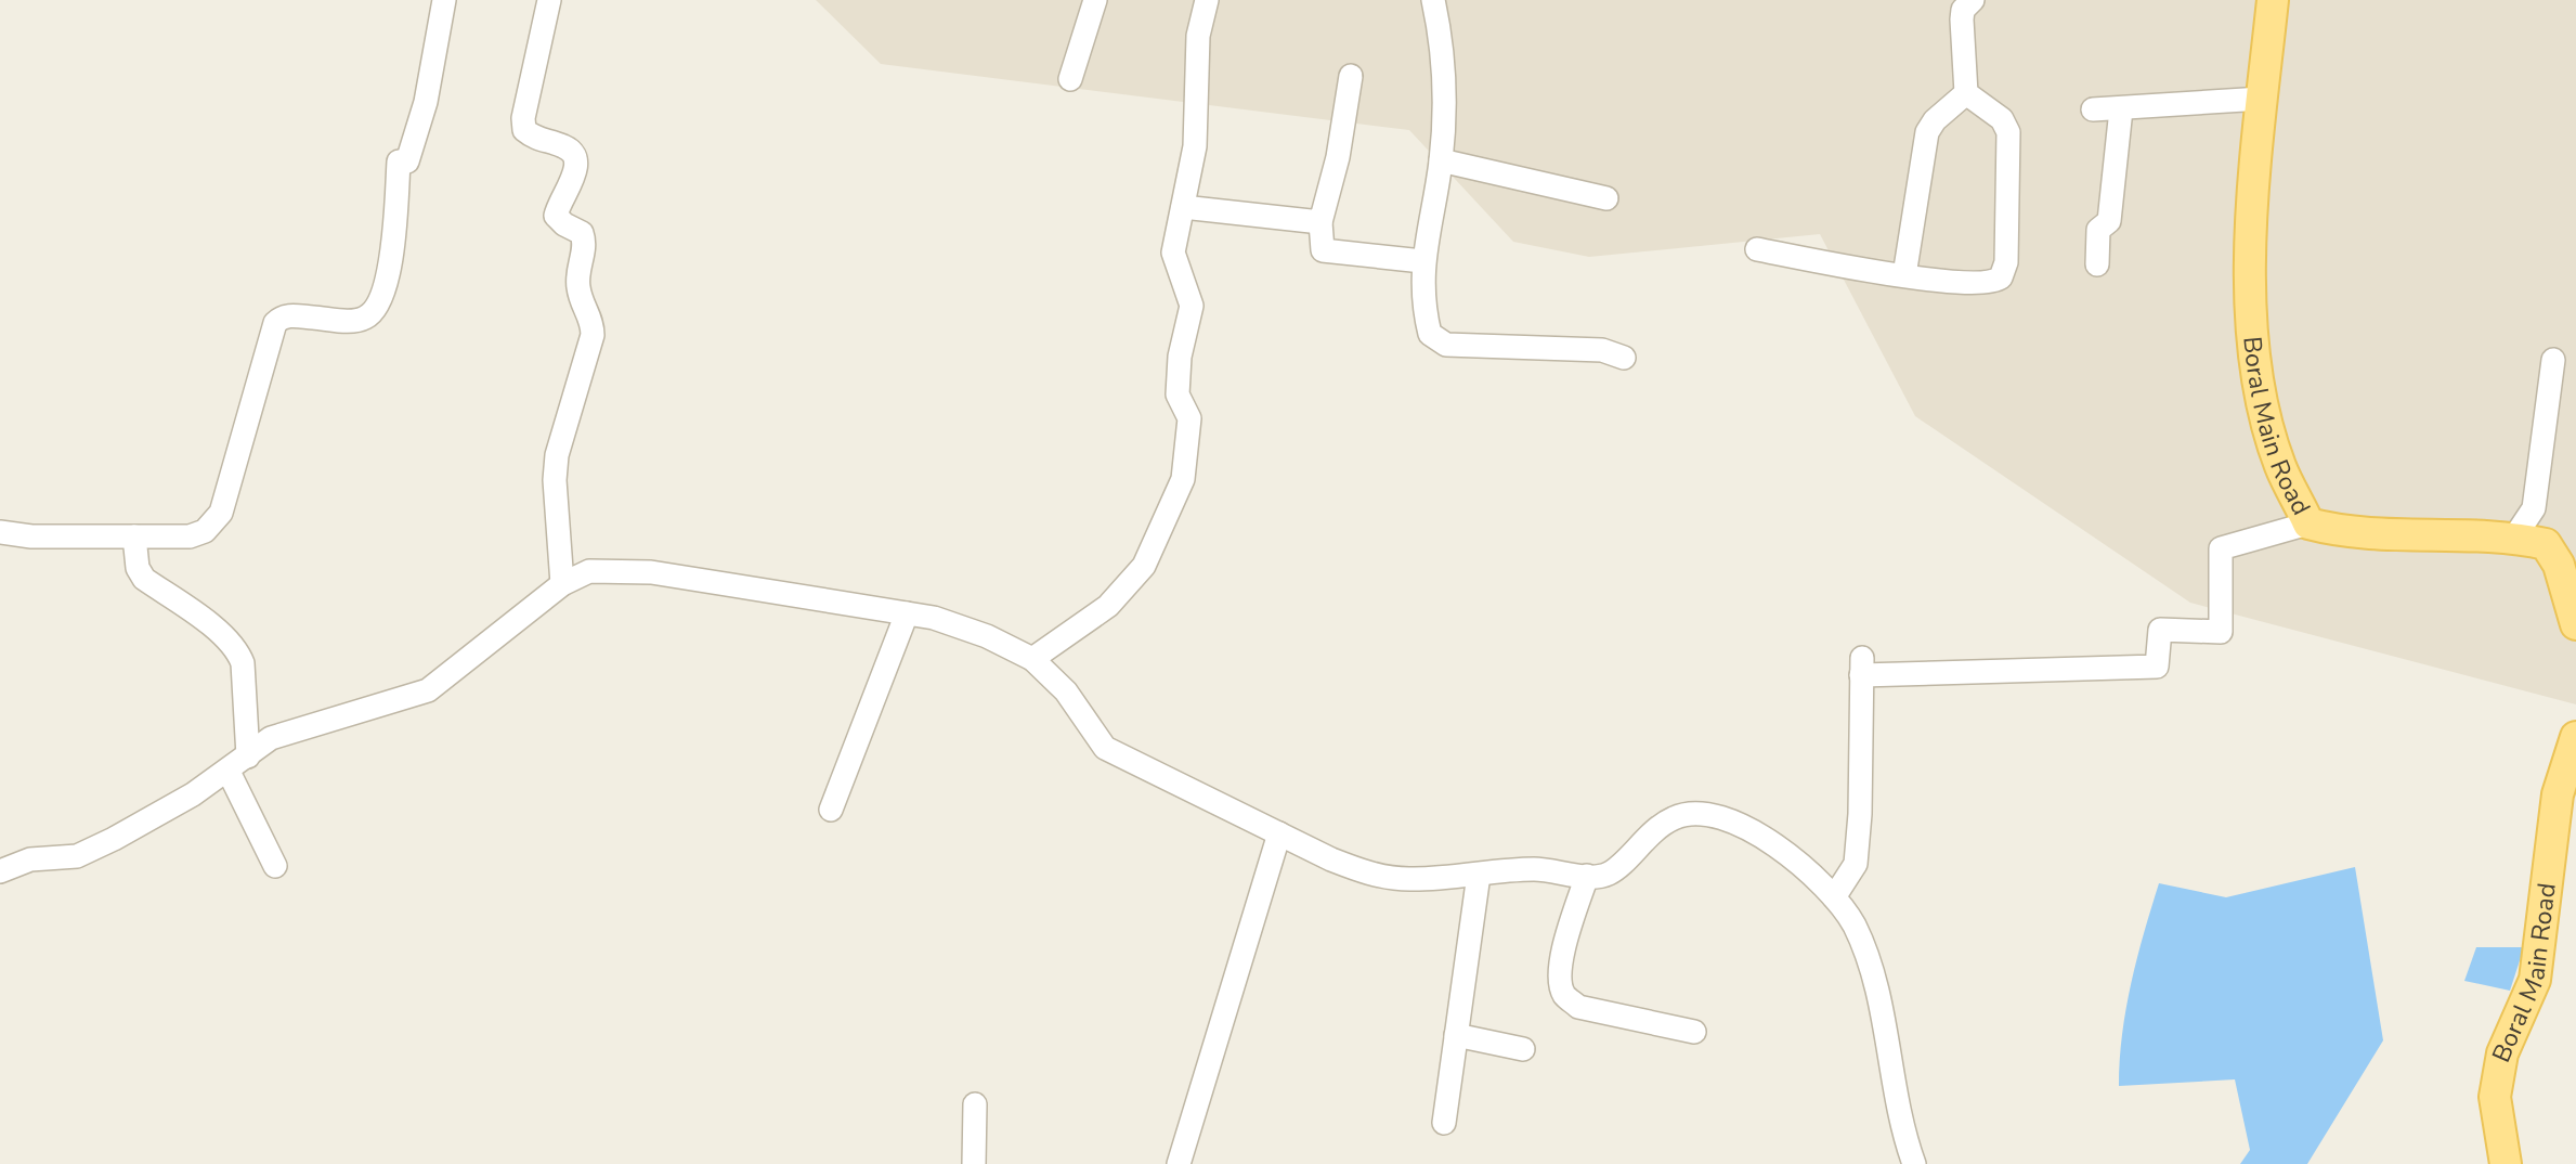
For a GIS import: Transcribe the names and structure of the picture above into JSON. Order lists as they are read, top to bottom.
{
  "streets": {
    "main road": ["Boral Main Road"]
  }
}
